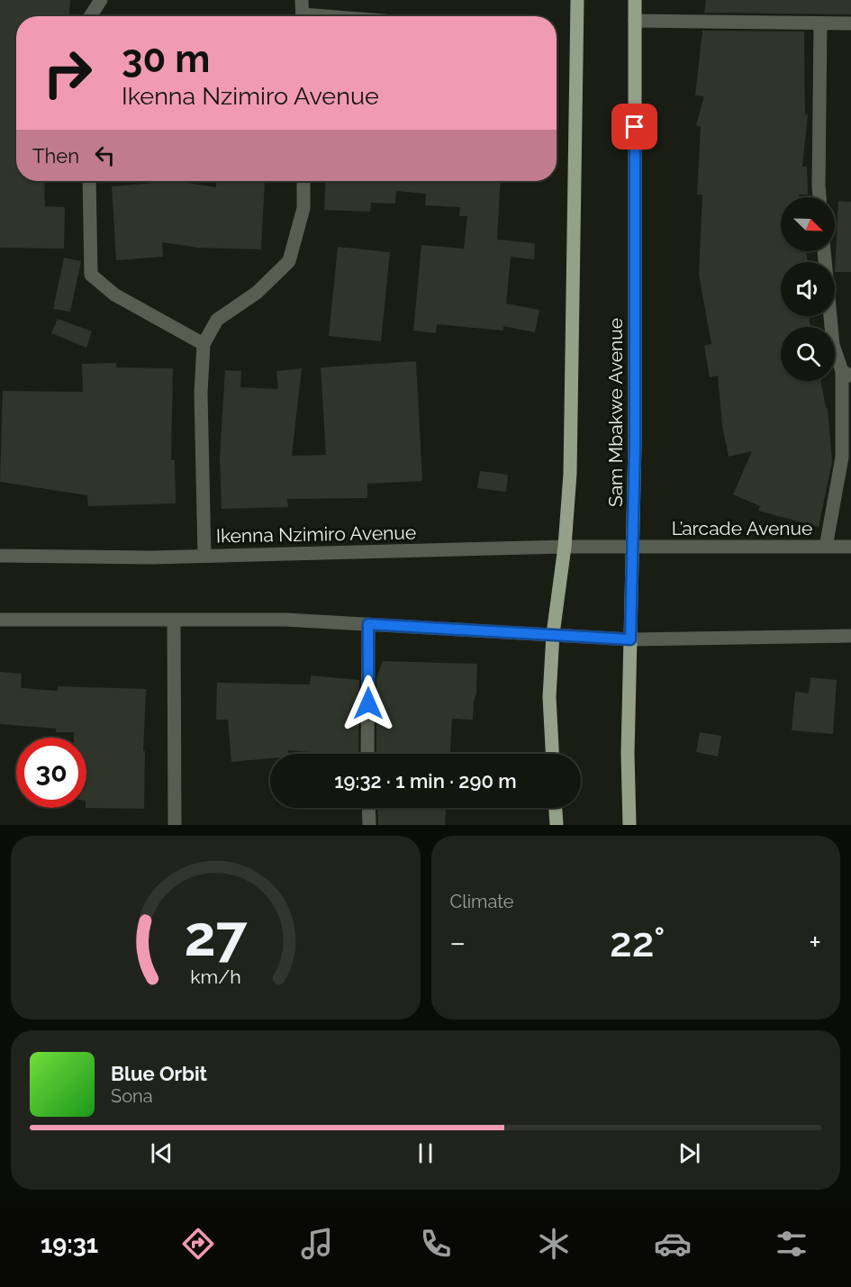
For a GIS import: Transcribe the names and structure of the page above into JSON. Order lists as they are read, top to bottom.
{
  "streets": {
    "main road": ["Sam Mbakwe Avenue"],
    "street": ["L’arcade Avenue", "Ikenna Nzimiro Avenue"]
  },
  "crossings": [
    ["Sam Mbakwe Avenue", "L’arcade Avenue"],
    ["Sam Mbakwe Avenue", "Ikenna Nzimiro Avenue"],
    ["L’arcade Avenue", "Ikenna Nzimiro Avenue"]
  ],
  "north": "bottom right",
  "page": {
    "turn": ["30 m", "Ikenna Nzimiro Avenue"],
    "then": "Then",
    "limit": "30",
    "trip": "19:32 · 1 min · 290 m",
    "tile": "Climate",
    "heat": ["−", "22°", "+"],
    "song": ["Blue Orbit", "Sona"],
    "tabs": "19:31",
    "gauge": ["27", "km/h"]
  }
}
